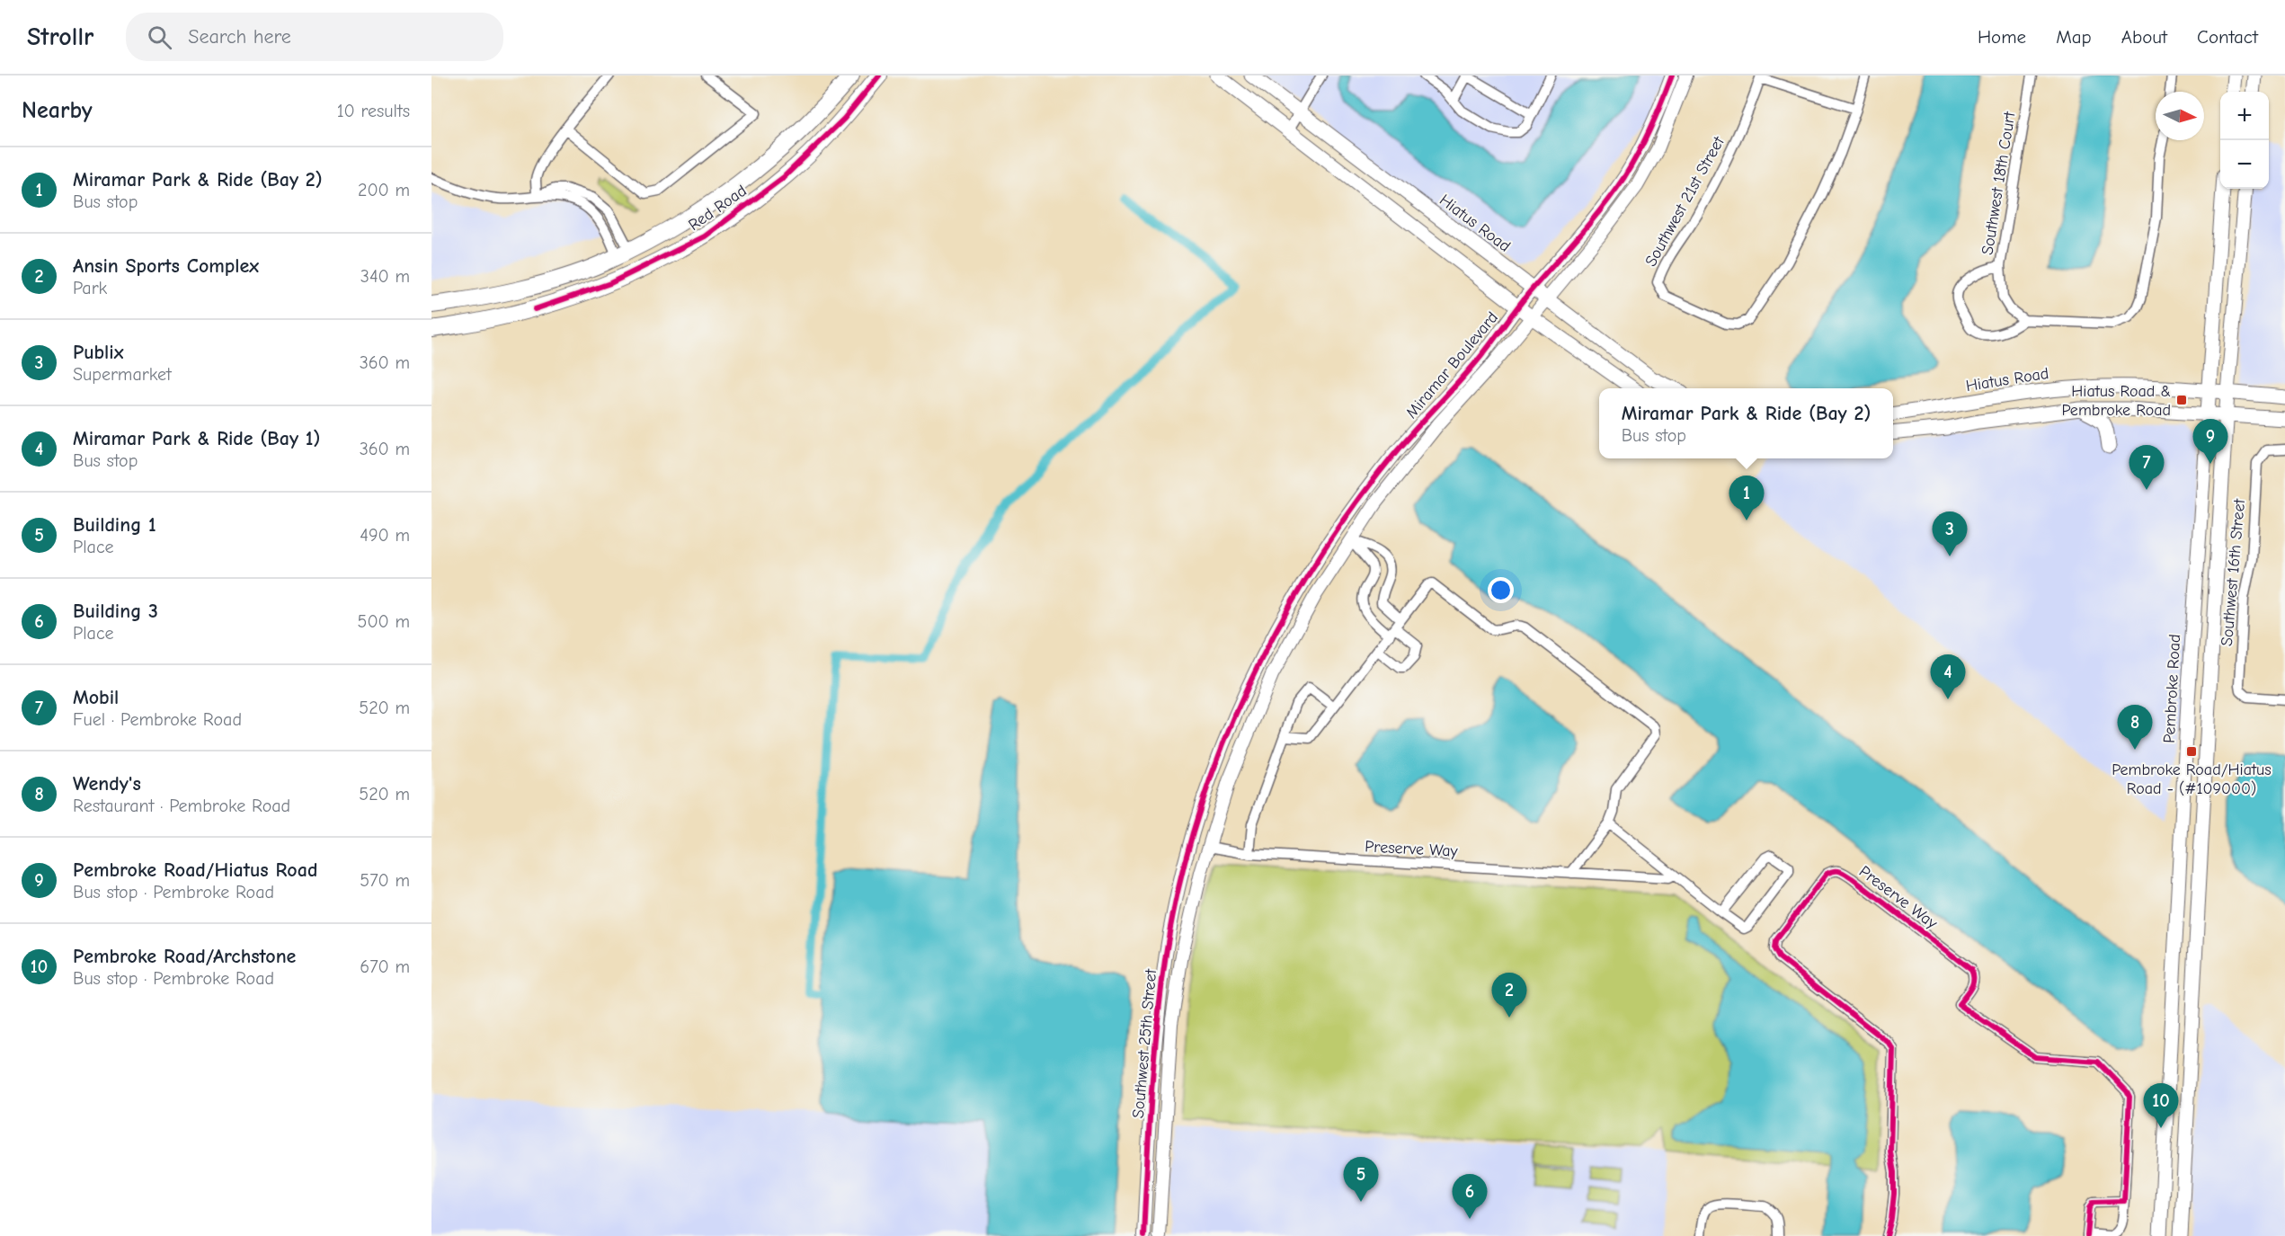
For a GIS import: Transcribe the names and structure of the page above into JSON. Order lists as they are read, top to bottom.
{
  "streets": {
    "highway": ["Red Road"],
    "main road": ["Hiatus Road", "Pembroke Road"],
    "street": [
      "Southwest 18th Court",
      "Southwest 21st Street",
      "Miramar Boulevard",
      "Southwest 16th Street",
      "Preserve Way",
      "Southwest 25th Street"
    ]
  },
  "crossings": [
    ["Hiatus Road", "Miramar Boulevard"],
    ["Hiatus Road", "Pembroke Road"],
    ["Miramar Boulevard", "Southwest 25th Street"],
    ["Preserve Way", "Southwest 25th Street"]
  ],
  "places": {
    "transit": ["Hiatus Road & Pembroke Road", "Pembroke Road/Hiatus Road - (#109000)"]
  },
  "north": "right",
  "page": {
    "header": "Strollr",
    "search": "Search here",
    "nav": [
      "Home",
      "Map",
      "About",
      "Contact"
    ],
    "heading": ["Nearby", "10 results"],
    "map_buttons": ["+", "−"],
    "list": [
      {
        "mark": "1",
        "name": "Miramar Park & Ride (Bay 2)",
        "note": "Bus stop",
        "value": "200 m"
      },
      {
        "mark": "2",
        "name": "Ansin Sports Complex",
        "note": "Park",
        "value": "340 m"
      },
      {
        "mark": "3",
        "name": "Publix",
        "note": "Supermarket",
        "value": "360 m"
      },
      {
        "mark": "4",
        "name": "Miramar Park & Ride (Bay 1)",
        "note": "Bus stop",
        "value": "360 m"
      },
      {
        "mark": "5",
        "name": "Building 1",
        "note": "Place",
        "value": "490 m"
      },
      {
        "mark": "6",
        "name": "Building 3",
        "note": "Place",
        "value": "500 m"
      },
      {
        "mark": "7",
        "name": "Mobil",
        "note": "Fuel · Pembroke Road",
        "value": "520 m"
      },
      {
        "mark": "8",
        "name": "Wendy's",
        "note": "Restaurant · Pembroke Road",
        "value": "520 m"
      },
      {
        "mark": "9",
        "name": "Pembroke Road/Hiatus Road",
        "note": "Bus stop · Pembroke Road",
        "value": "570 m"
      },
      {
        "mark": "10",
        "name": "Pembroke Road/Archstone",
        "note": "Bus stop · Pembroke Road",
        "value": "670 m"
      }
    ],
    "popup": ["Miramar Park & Ride (Bay 2)", "Bus stop"],
    "pins": [
      "9",
      "7",
      "1",
      "3",
      "4",
      "8",
      "2",
      "10",
      "5",
      "6"
    ]
  }
}
